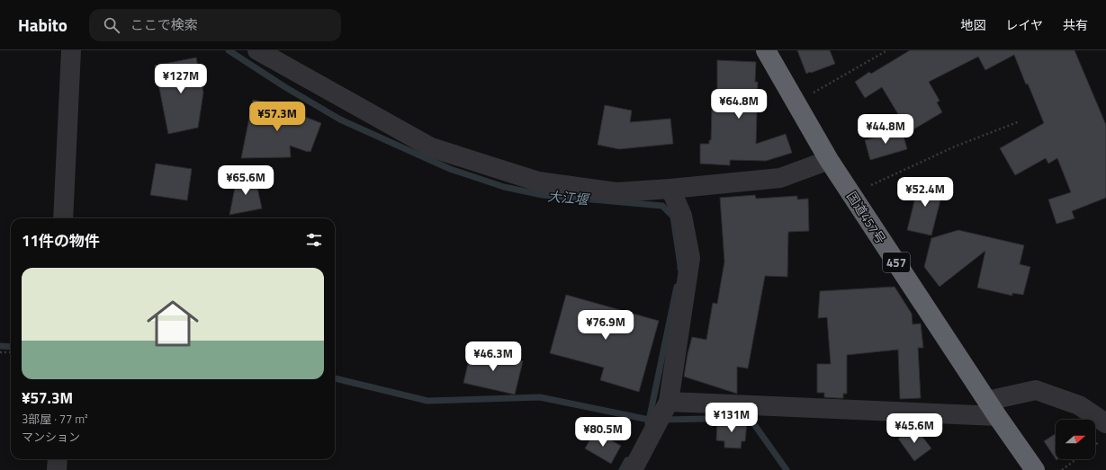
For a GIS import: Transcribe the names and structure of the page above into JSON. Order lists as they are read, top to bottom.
{
  "streets": {
    "highway": ["国道457号", "457"]
  },
  "water": ["大江堰"],
  "north": "right",
  "page": {
    "header": "Habito",
    "search": "ここで検索",
    "nav": ["地図", "レイヤ", "共有"],
    "price": [
      "¥127M",
      "¥64.8M",
      "¥57.3M",
      "¥44.8M",
      "¥65.6M",
      "¥52.4M",
      "¥76.9M",
      "¥46.3M",
      "¥131M",
      "¥45.6M",
      "¥80.5M"
    ],
    "heading": "11件の物件",
    "list": [
      {
        "name": "¥57.3M",
        "note": "3部屋 · 77 m² · マンション"
      }
    ]
  }
}
